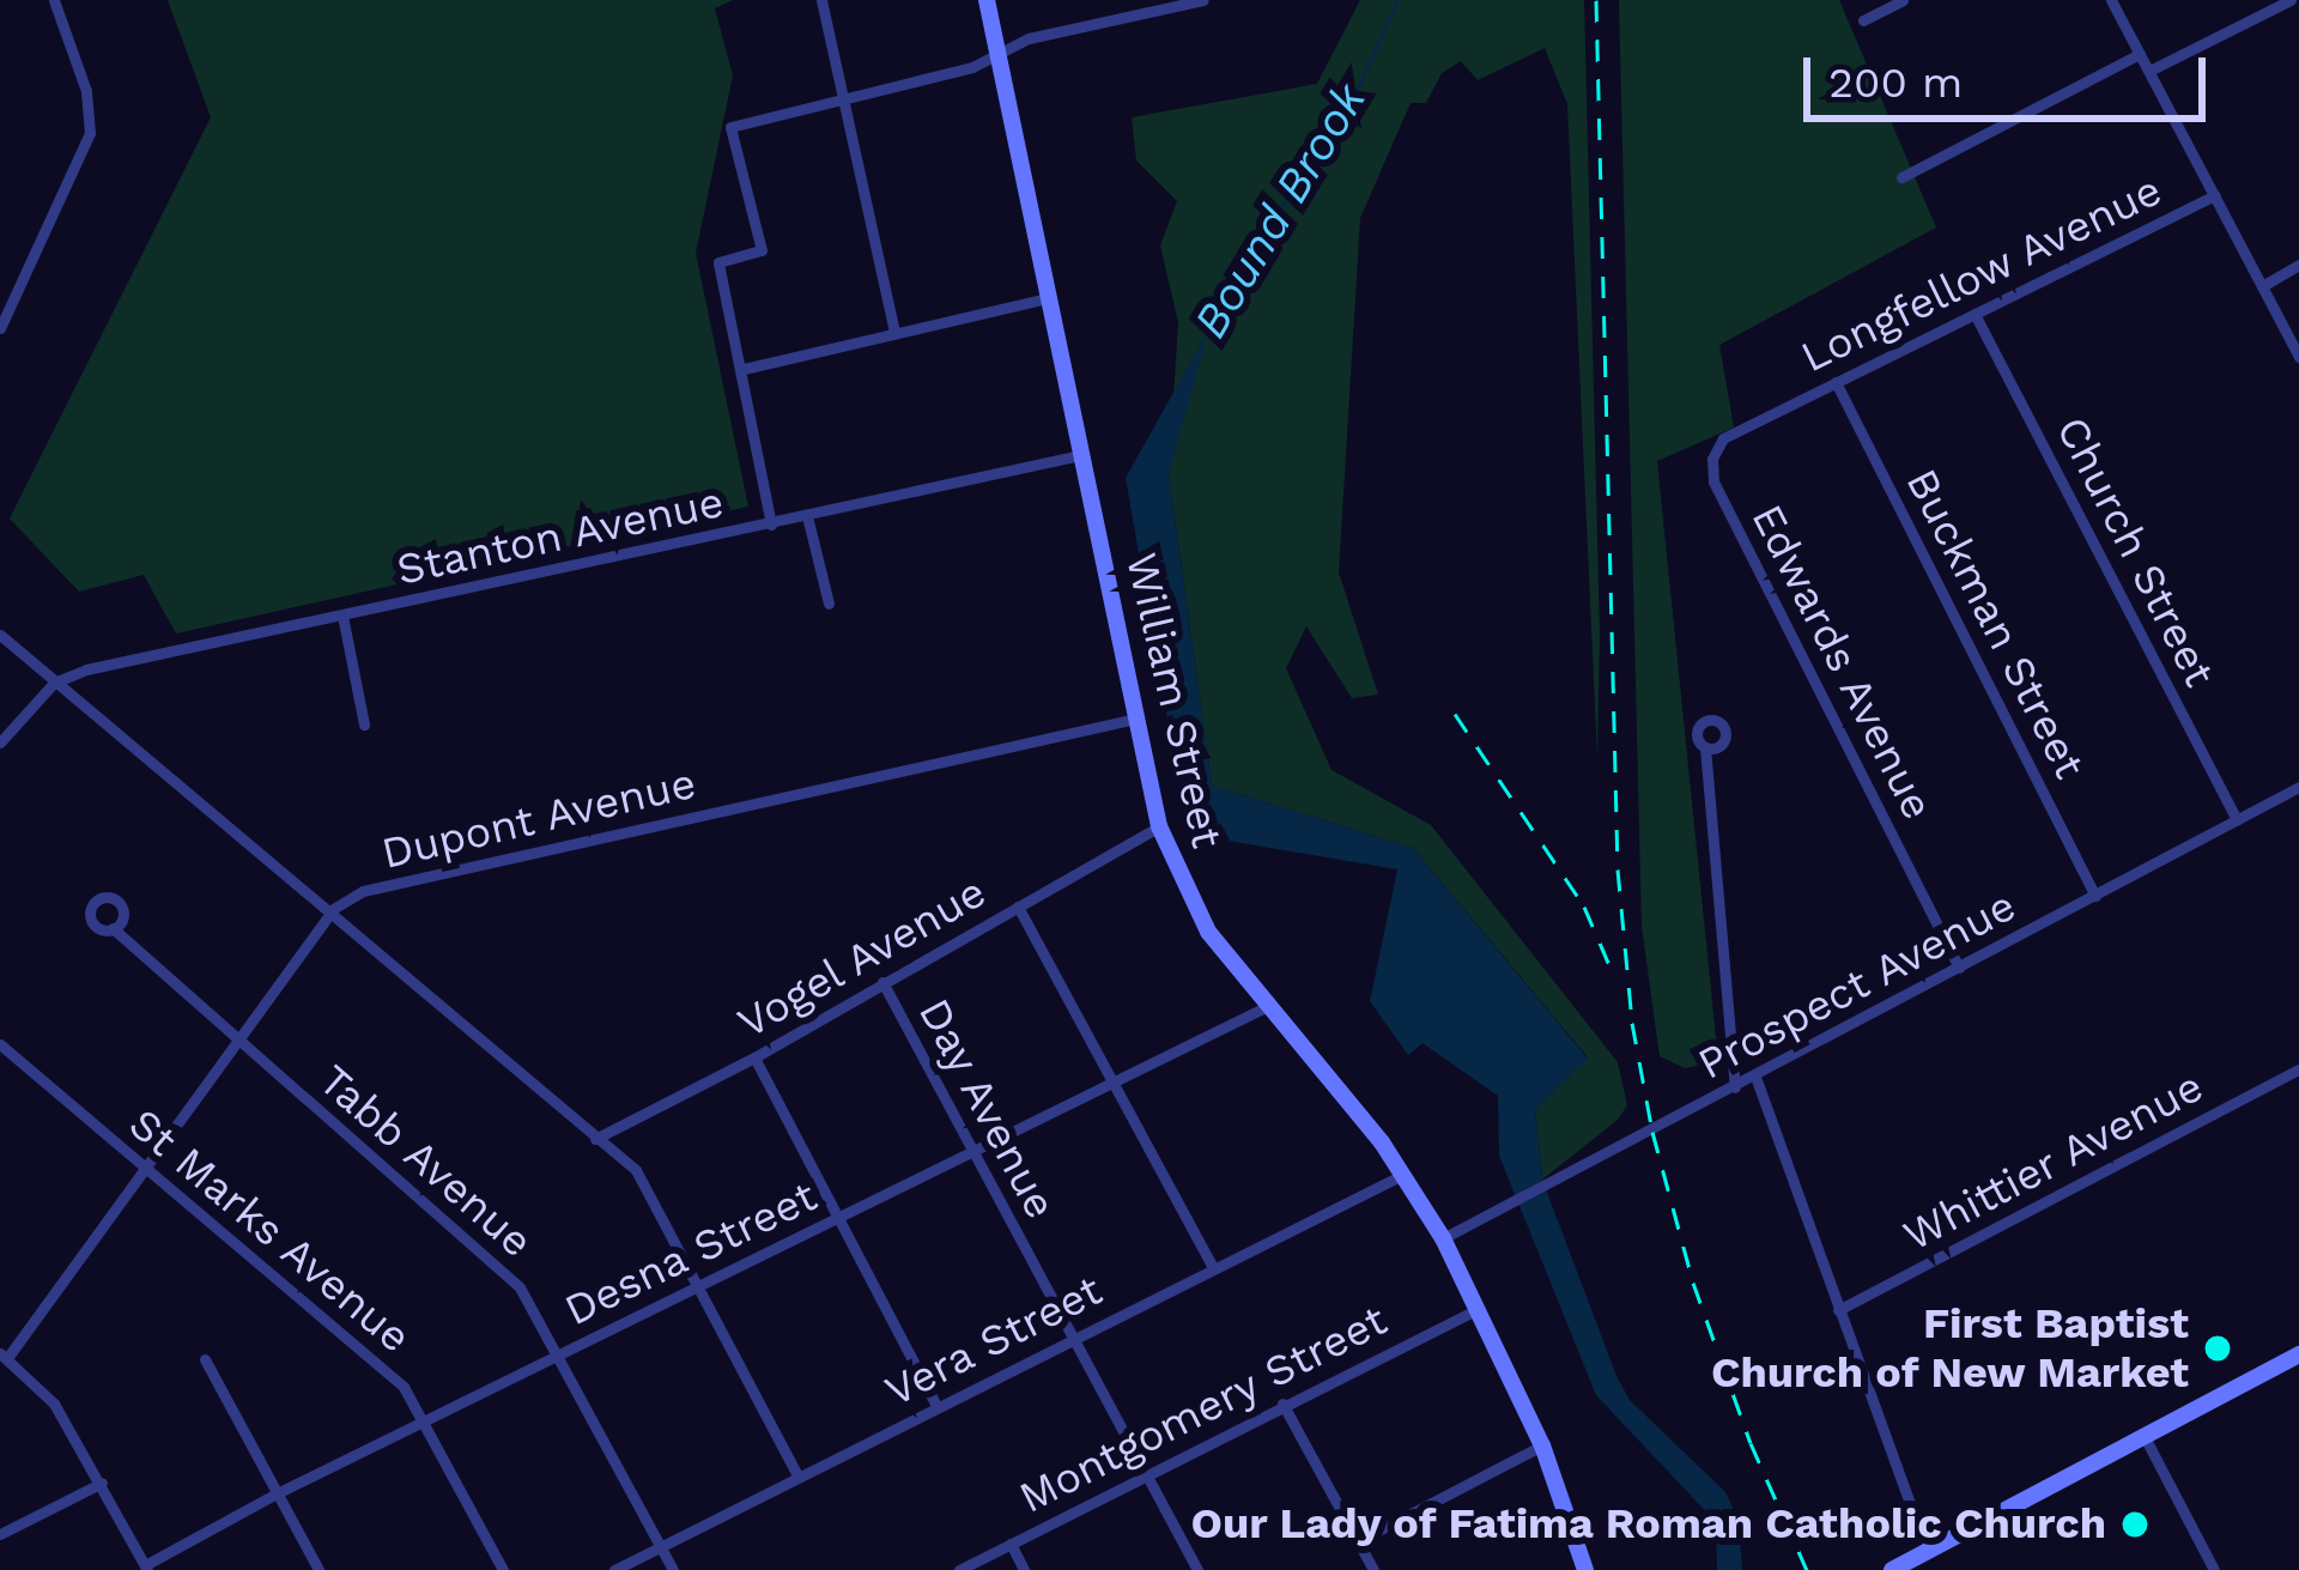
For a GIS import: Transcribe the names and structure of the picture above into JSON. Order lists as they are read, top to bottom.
{
  "streets": {
    "main road": ["William Street"],
    "street": [
      "Longfellow Avenue",
      "Stanton Avenue",
      "Church Street",
      "Buckman Street",
      "Edwards Avenue",
      "Dupont Avenue",
      "Vogel Avenue",
      "Prospect Avenue",
      "Day Avenue",
      "Tabb Avenue",
      "Whittier Avenue",
      "St Marks Avenue",
      "Desna Street",
      "Vera Street",
      "Montgomery Street"
    ]
  },
  "crossings": [
    ["Longfellow Avenue", "Church Street"],
    ["Longfellow Avenue", "Buckman Street"],
    ["Longfellow Avenue", "Edwards Avenue"],
    ["Stanton Avenue", "William Street"],
    ["Church Street", "Prospect Avenue"],
    ["Buckman Street", "Prospect Avenue"],
    ["Edwards Avenue", "Prospect Avenue"],
    ["William Street", "Dupont Avenue"],
    ["William Street", "Vogel Avenue"],
    ["William Street", "Prospect Avenue"],
    ["William Street", "Desna Street"],
    ["William Street", "Vera Street"],
    ["William Street", "Montgomery Street"],
    ["Dupont Avenue", "Tabb Avenue"],
    ["Dupont Avenue", "St Marks Avenue"],
    ["Vogel Avenue", "Day Avenue"],
    ["Day Avenue", "Desna Street"],
    ["Day Avenue", "Vera Street"],
    ["Day Avenue", "Montgomery Street"],
    ["Tabb Avenue", "Desna Street"],
    ["Tabb Avenue", "Vera Street"],
    ["St Marks Avenue", "Desna Street"]
  ],
  "water": ["Bound Brook"],
  "places": ["First Baptist Church of New Market", "Our Lady of Fatima Roman Catholic Church"],
  "scale_bar": "200 m"
}
